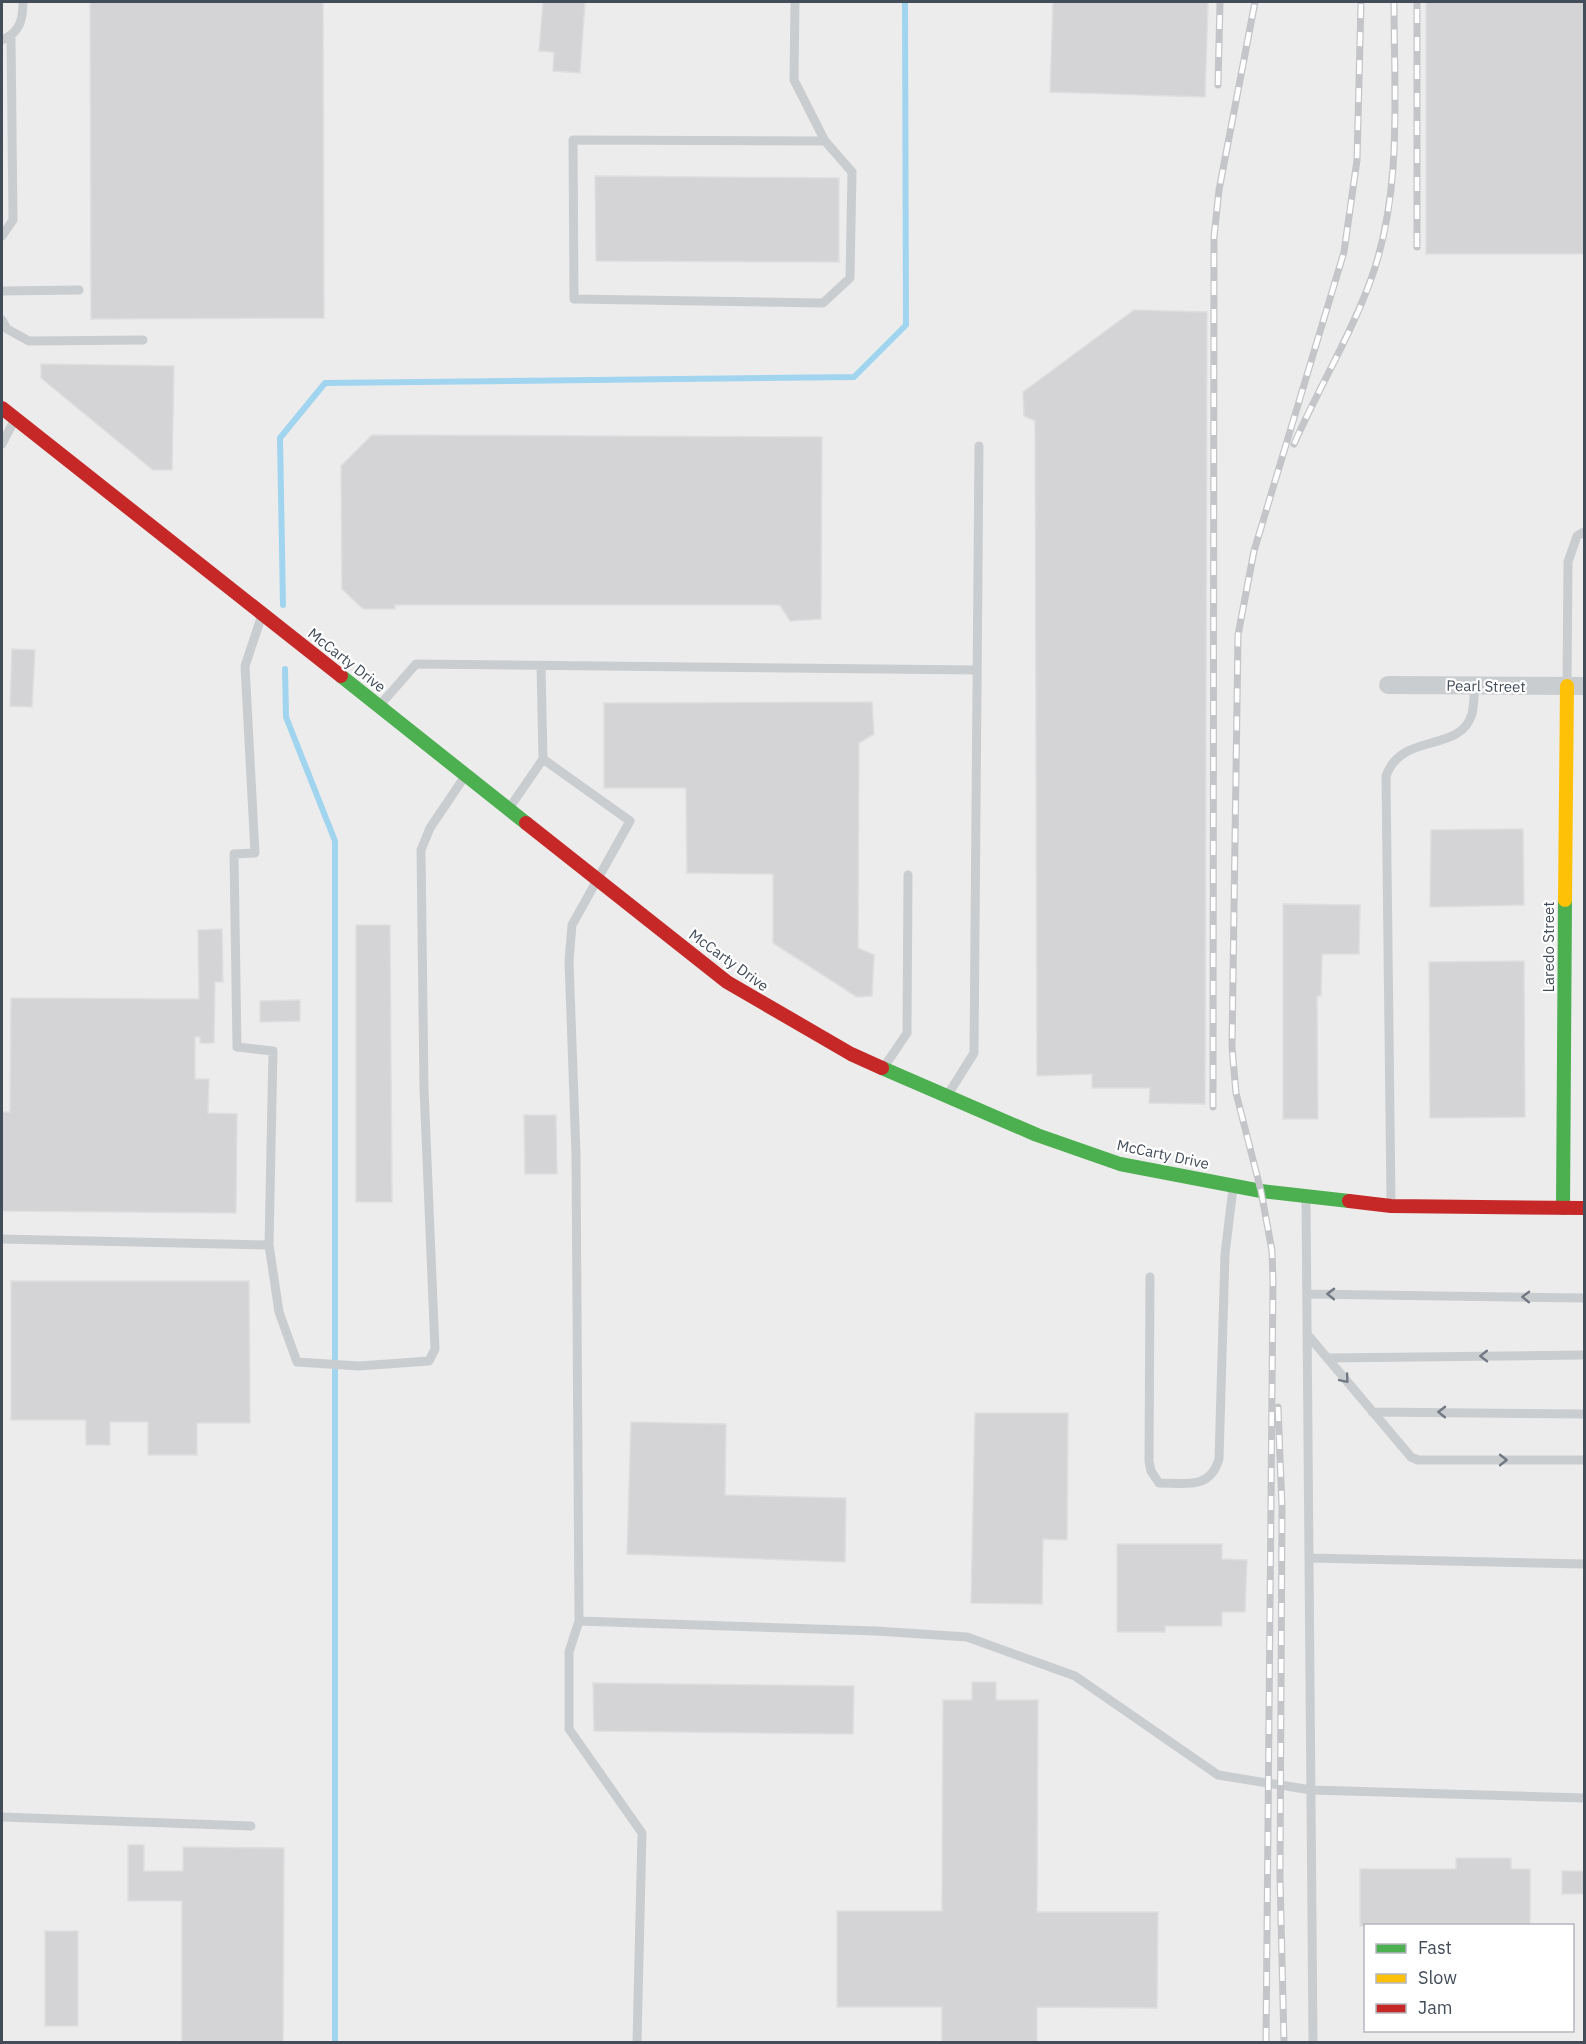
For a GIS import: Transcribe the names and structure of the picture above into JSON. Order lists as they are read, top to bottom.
{
  "streets": {
    "main road": ["McCarty Drive", "Laredo Street"],
    "street": ["Pearl Street"]
  },
  "crossings": [
    ["McCarty Drive", "Laredo Street"],
    ["Pearl Street", "Laredo Street"]
  ],
  "legend": ["Fast", "Slow", "Jam"]
}
